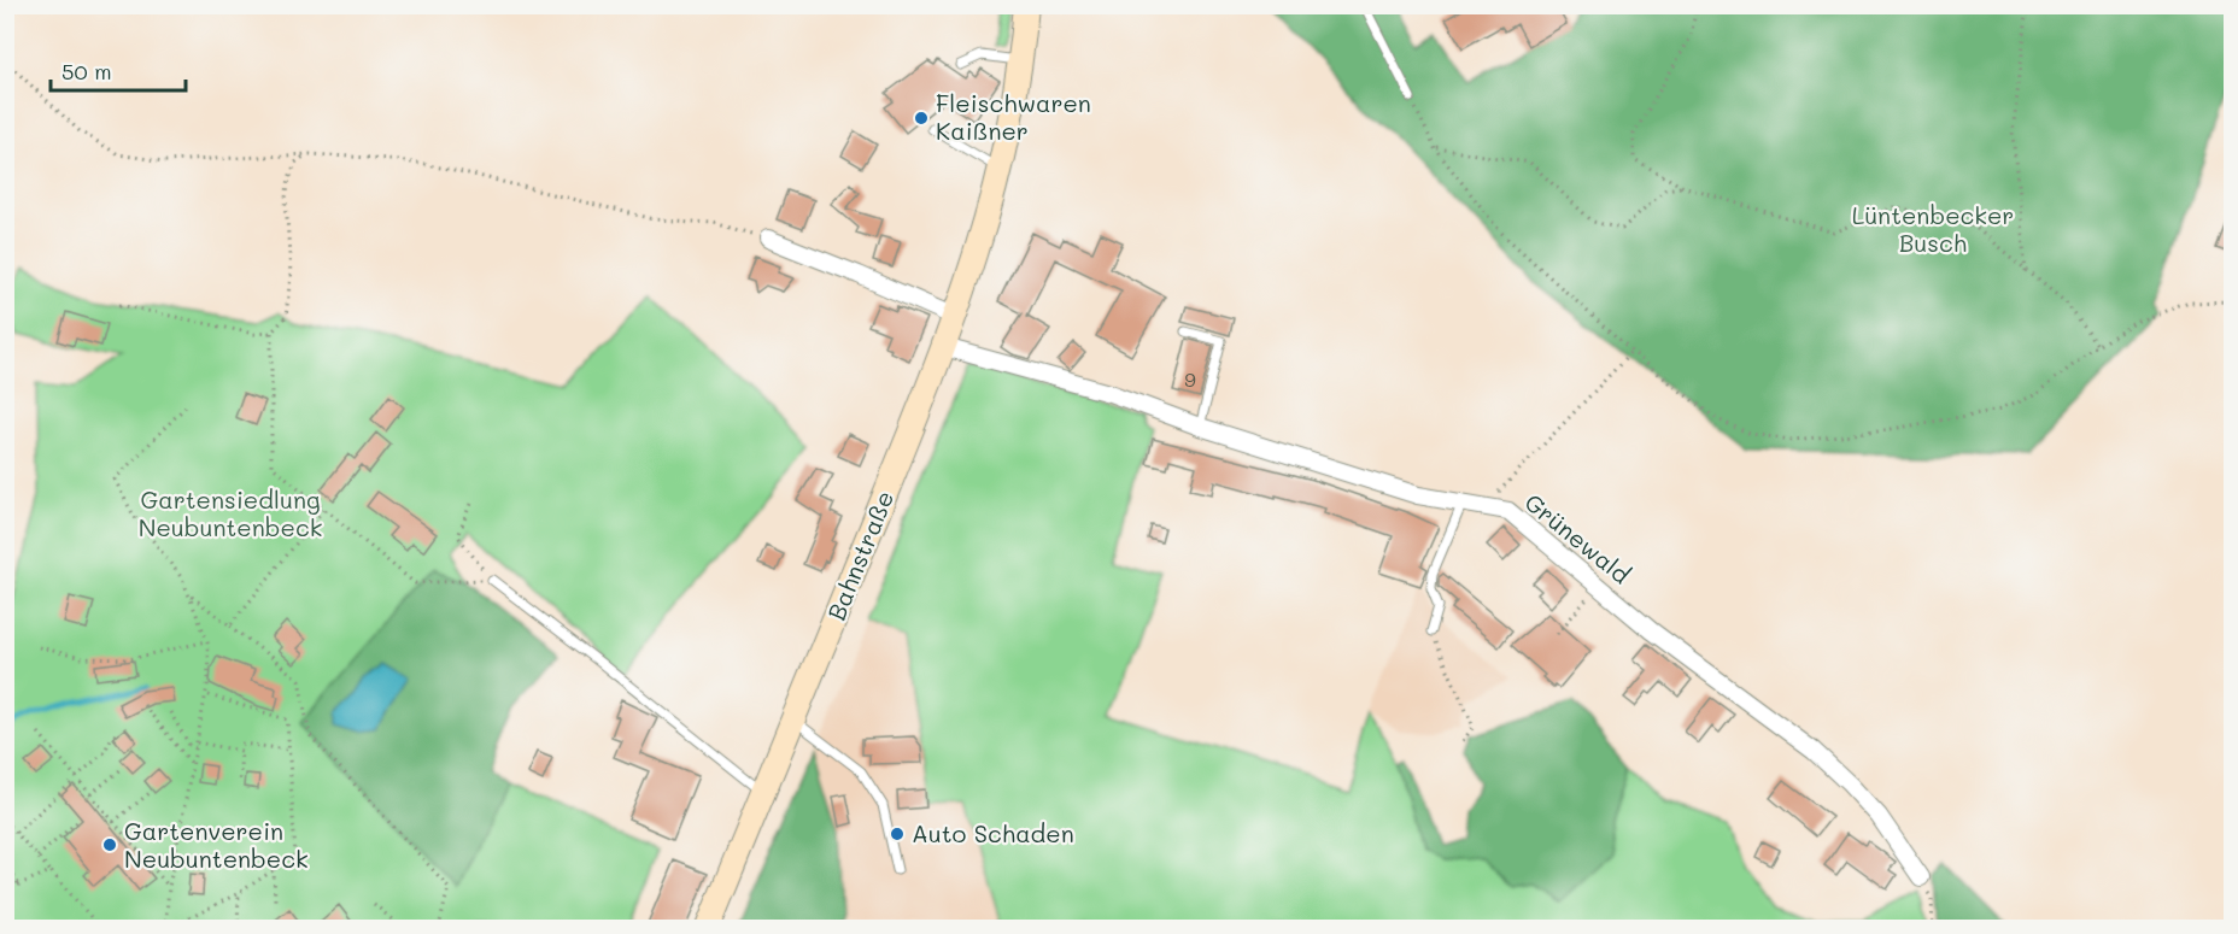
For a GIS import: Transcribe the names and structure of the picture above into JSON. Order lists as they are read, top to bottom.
{
  "streets": {
    "main road": ["Bahnstraße"],
    "street": ["Grünewald"]
  },
  "crossings": [
    ["Grünewald", "Bahnstraße"]
  ],
  "parks": ["Lüntenbecker Busch", "Gartensiedlung Neubuntenbeck"],
  "places": ["Fleischwaren Kaißner", "Auto Schaden", "Gartenverein Neubuntenbeck"],
  "house_numbers": ["9"],
  "scale_bar": "50 m"
}
